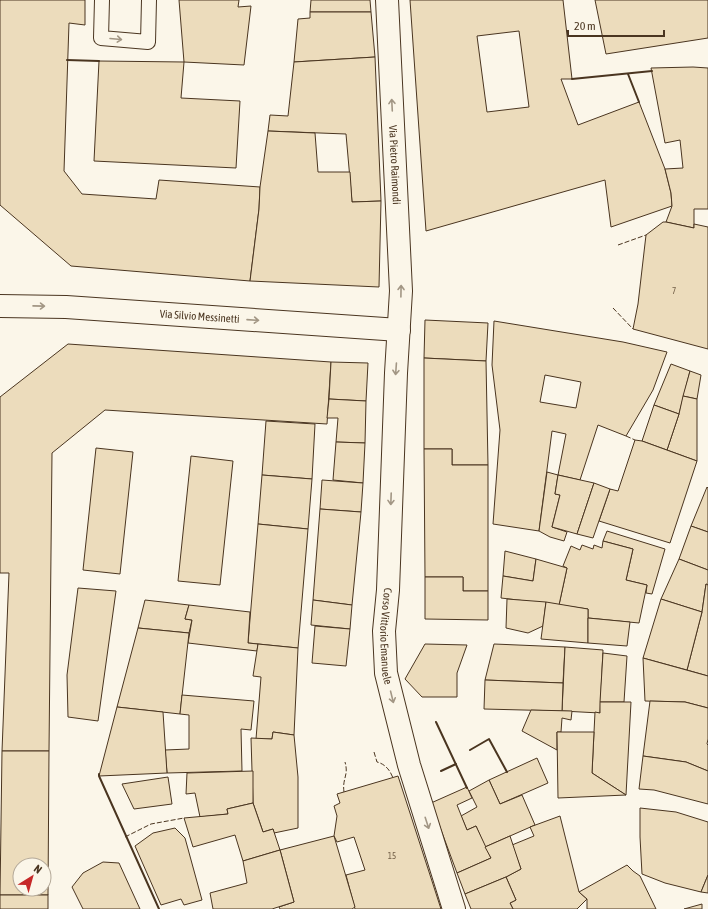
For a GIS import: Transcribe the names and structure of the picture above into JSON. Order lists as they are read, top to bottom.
{
  "streets": {
    "street": ["Via Pietro Raimondi", "Via Silvio Messinetti", "Corso Vittorio Emanuele"]
  },
  "crossings": [
    ["Via Pietro Raimondi", "Via Silvio Messinetti"],
    ["Via Pietro Raimondi", "Corso Vittorio Emanuele"],
    ["Via Silvio Messinetti", "Corso Vittorio Emanuele"]
  ],
  "one_way": ["Via Pietro Raimondi", "Via Silvio Messinetti", "Corso Vittorio Emanuele"],
  "house_numbers": ["7", "15"],
  "scale_bar": "20 m",
  "north": "top right"
}
